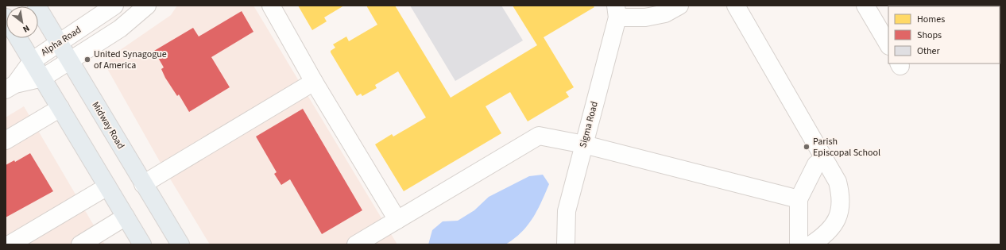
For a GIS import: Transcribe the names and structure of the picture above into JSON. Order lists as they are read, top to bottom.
{
  "streets": {
    "main road": ["Midway Road"],
    "street": ["Alpha Road", "Sigma Road"]
  },
  "crossings": [
    ["Alpha Road", "Midway Road"]
  ],
  "places": ["United Synagogue of America", "Parish Episcopal School"],
  "legend": ["Homes", "Shops", "Other"],
  "north": "bottom right"
}
